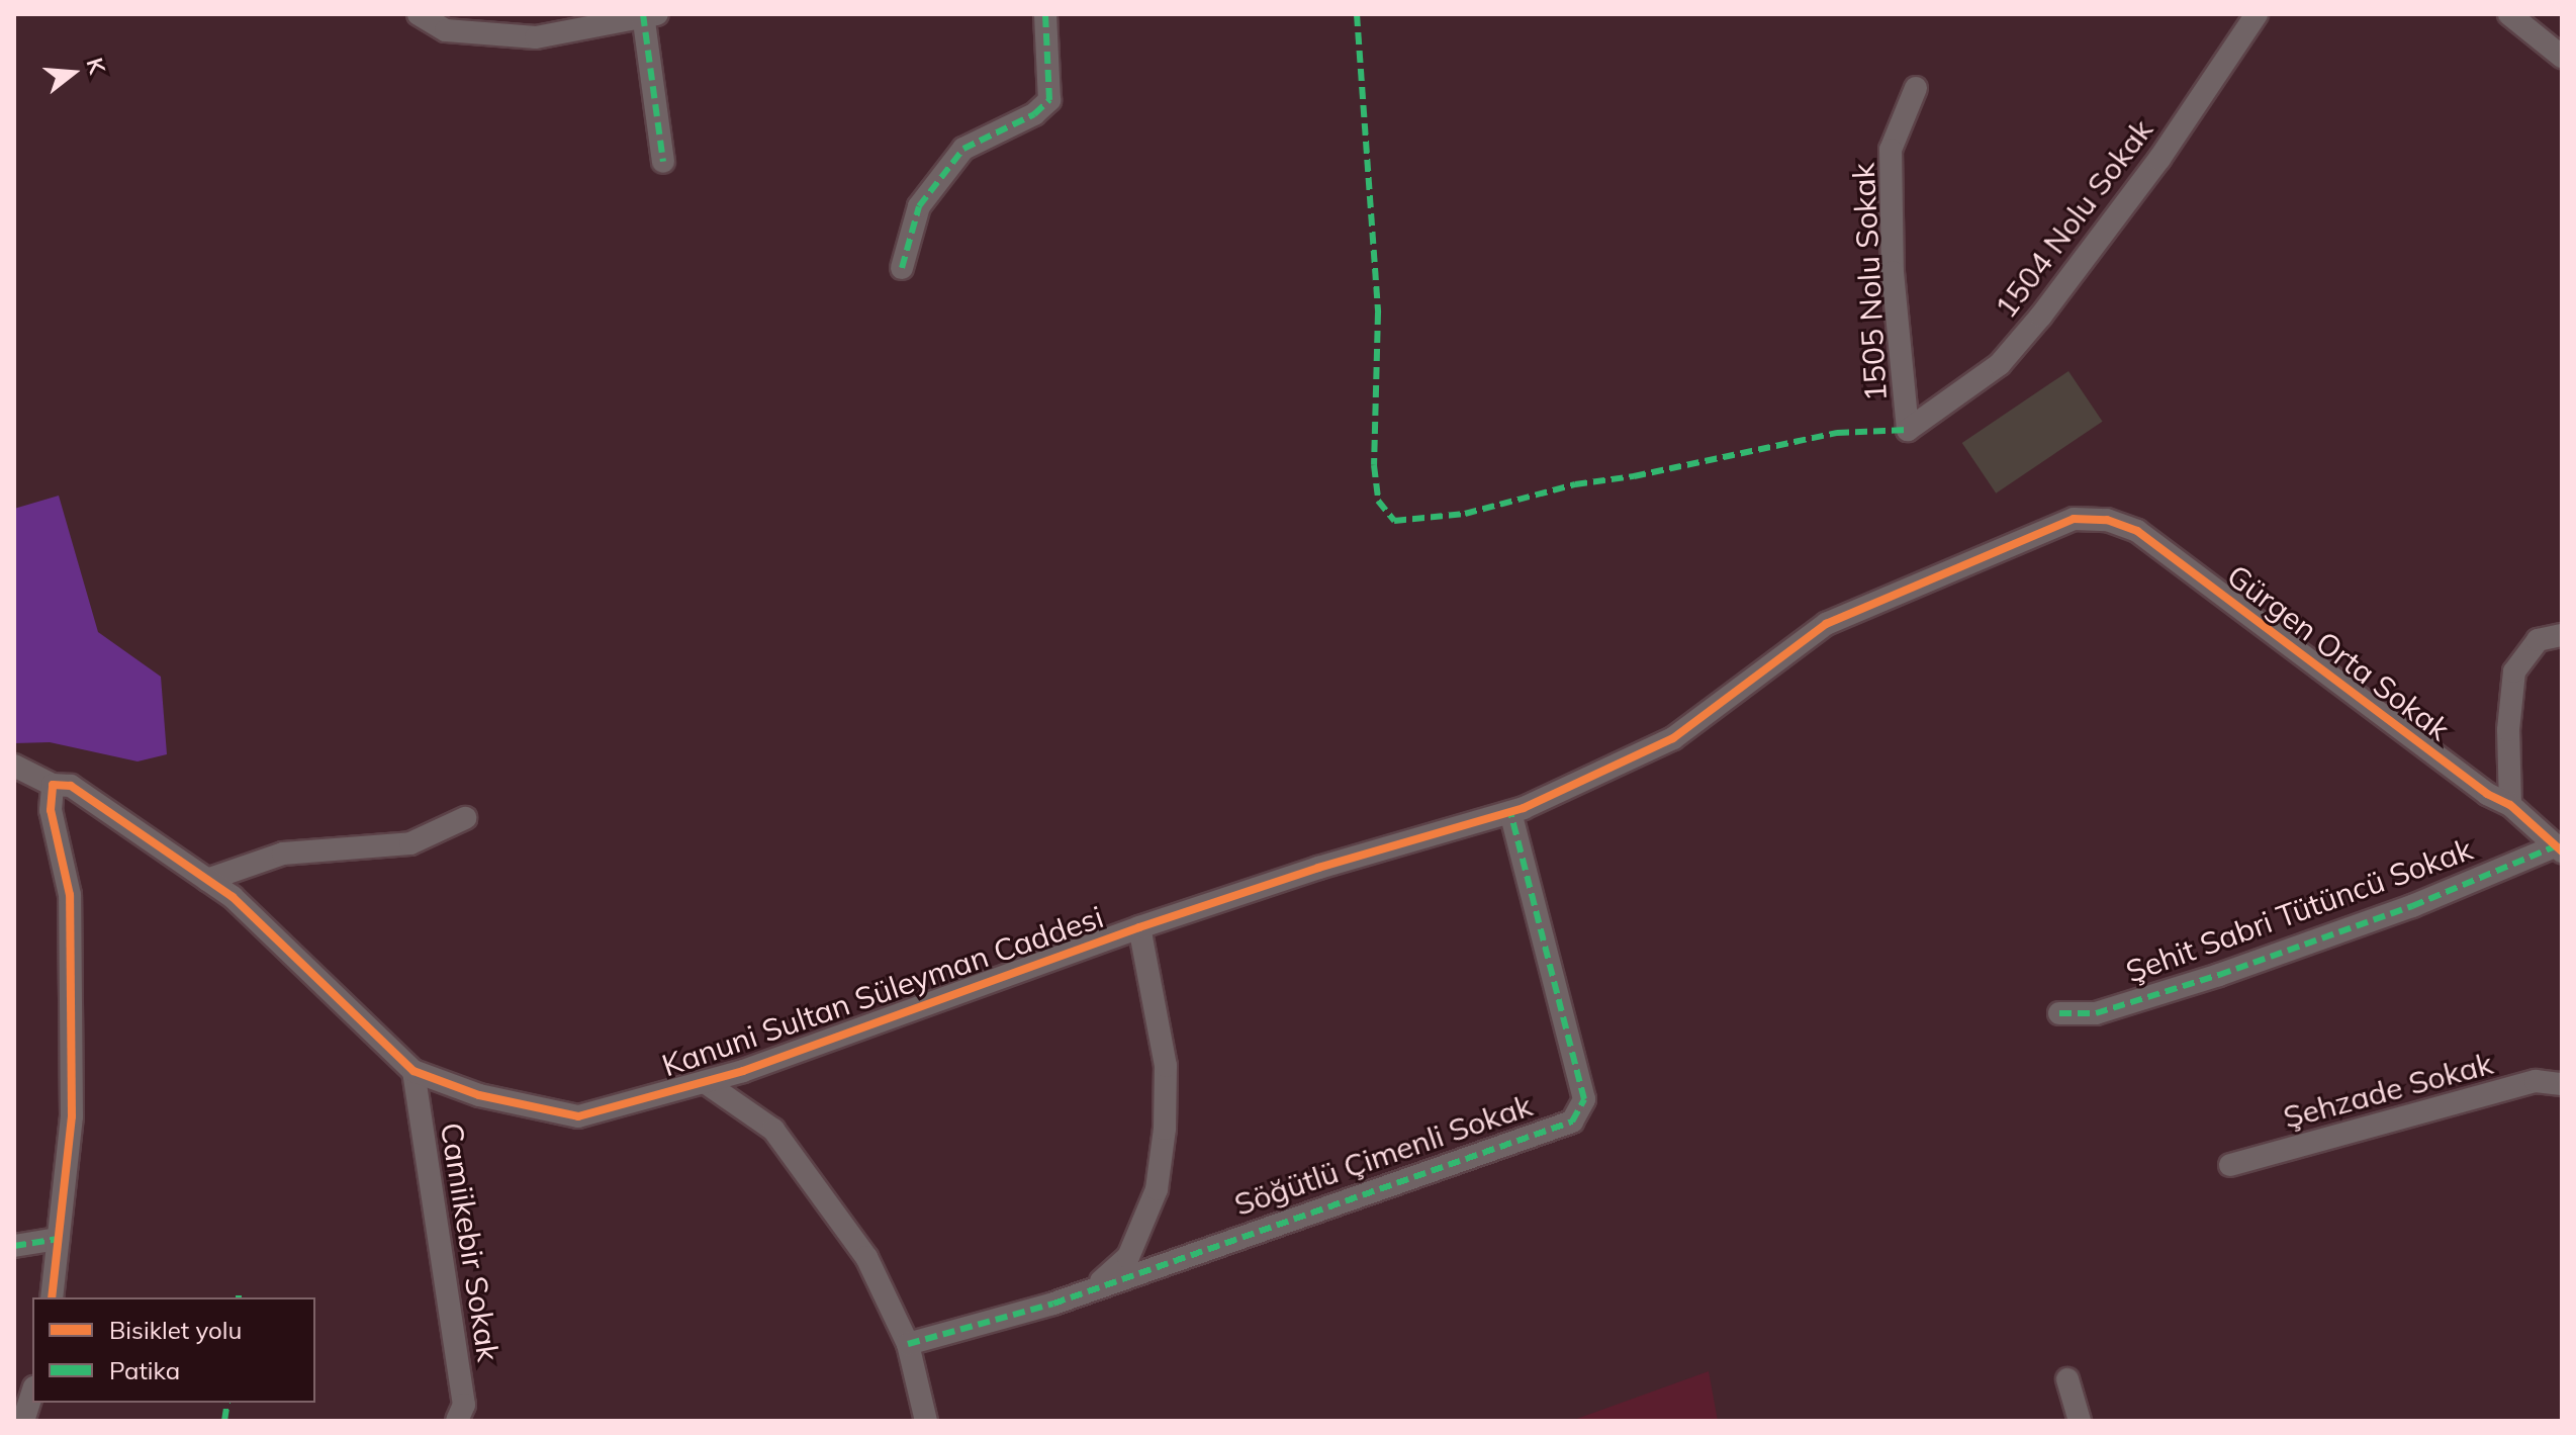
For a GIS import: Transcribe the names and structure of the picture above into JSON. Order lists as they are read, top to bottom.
{
  "streets": {
    "street": [
      "1504 Nolu Sokak",
      "1505 Nolu Sokak",
      "Gürgen Orta Sokak",
      "Şehit Sabri Tütüncü Sokak",
      "Kanuni Sultan Süleyman Caddesi",
      "Şehzade Sokak",
      "Söğütlü Çimenli Sokak",
      "Camiikebir Sokak"
    ]
  },
  "crossings": [
    ["1504 Nolu Sokak", "1505 Nolu Sokak"],
    ["Gürgen Orta Sokak", "Şehit Sabri Tütüncü Sokak"],
    ["Gürgen Orta Sokak", "Kanuni Sultan Süleyman Caddesi"],
    ["Kanuni Sultan Süleyman Caddesi", "Söğütlü Çimenli Sokak"],
    ["Kanuni Sultan Süleyman Caddesi", "Camiikebir Sokak"]
  ],
  "legend": ["Bisiklet yolu", "Patika"],
  "north": "right"
}
